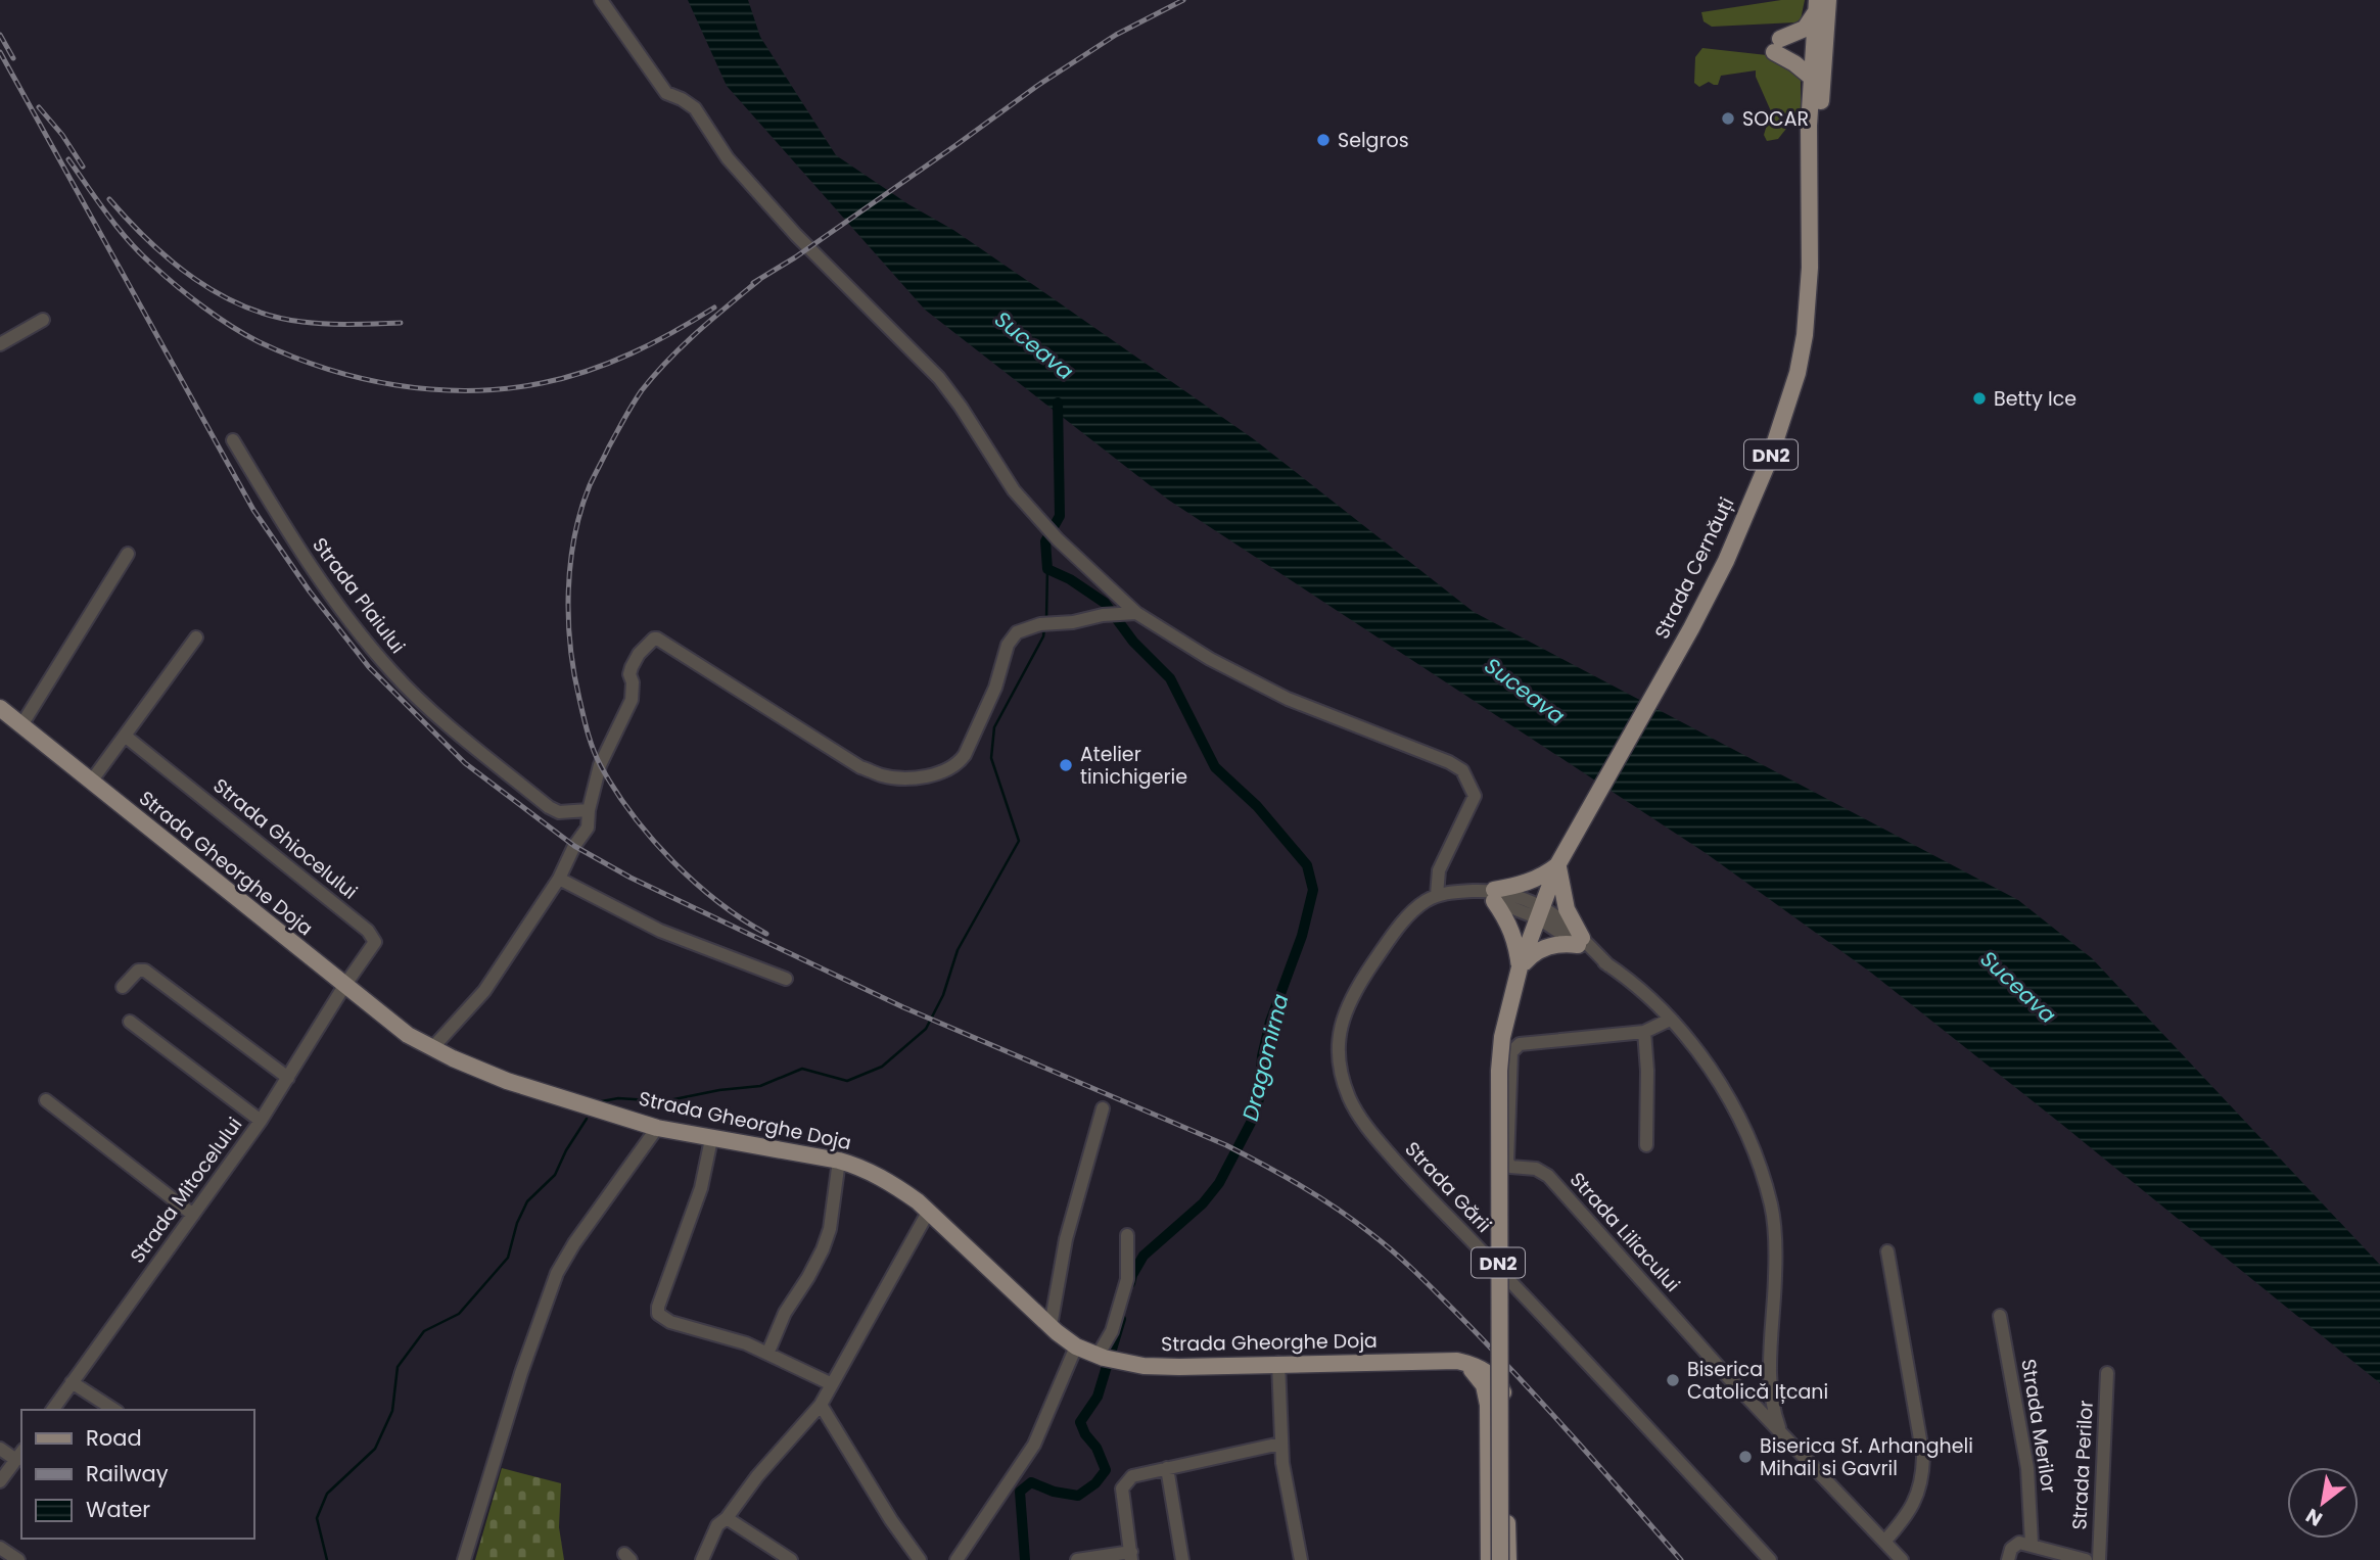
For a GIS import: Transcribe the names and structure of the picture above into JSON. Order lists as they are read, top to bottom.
{
  "streets": {
    "main road": ["DN2", "Strada Cernăuți", "Strada Gheorghe Doja"],
    "street": [
      "Strada Plaiului",
      "Strada Ghiocelului",
      "Strada Gării",
      "Strada Mitocelului",
      "Strada Liliacului",
      "Strada Merilor",
      "Strada Perilor"
    ]
  },
  "crossings": [
    ["DN2", "Strada Cernăuți"],
    ["Strada Ghiocelului", "Strada Gheorghe Doja"],
    ["Strada Ghiocelului", "Strada Mitocelului"],
    ["Strada Gheorghe Doja", "Strada Mitocelului"]
  ],
  "water": ["Suceava", "Dragomirna"],
  "places": [
    "SOCAR",
    "Selgros",
    "Betty Ice",
    "Atelier tinichigerie",
    "Biserica Catolică Ițcani",
    "Biserica Sf. Arhangheli Mihail si Gavril"
  ],
  "legend": ["Road", "Railway", "Water"],
  "north": "bottom left"
}
